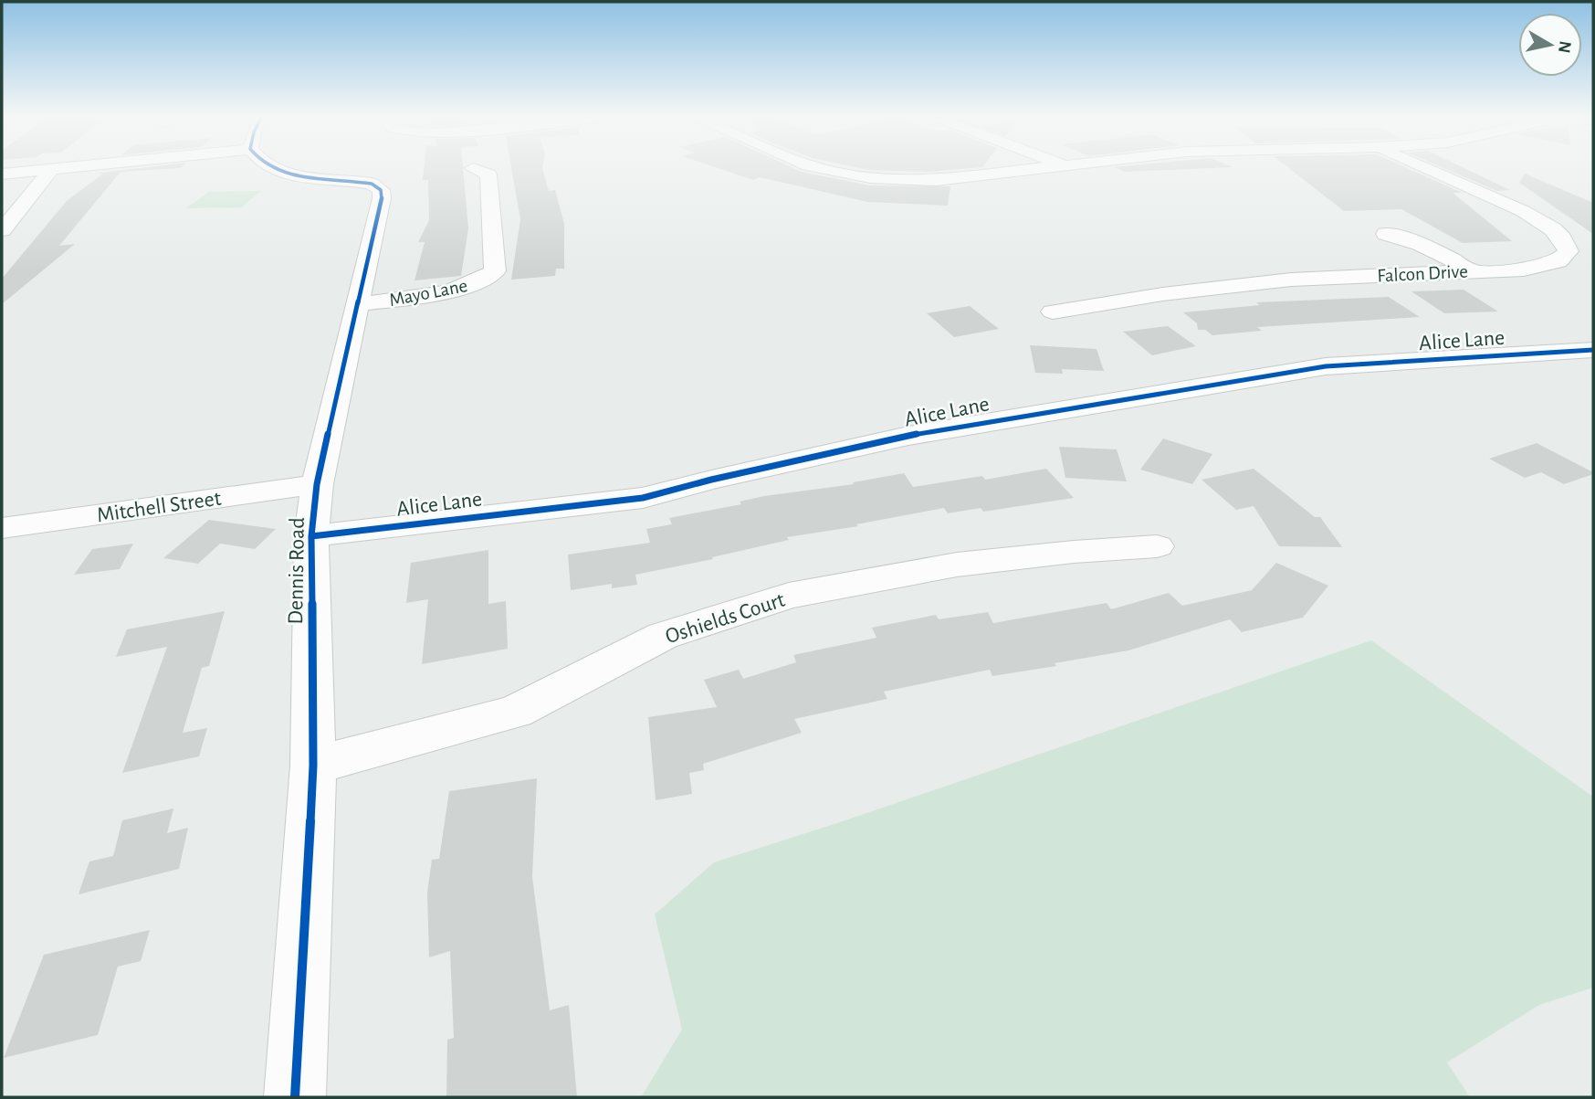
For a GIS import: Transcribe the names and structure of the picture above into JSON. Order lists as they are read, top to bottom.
{
  "streets": {
    "street": [
      "Falcon Drive",
      "Mayo Lane",
      "Alice Lane",
      "Mitchell Street",
      "Dennis Road",
      "Oshields Court"
    ]
  },
  "crossings": [
    ["Mayo Lane", "Dennis Road"],
    ["Alice Lane", "Dennis Road"],
    ["Mitchell Street", "Dennis Road"],
    ["Dennis Road", "Oshields Court"]
  ],
  "north": "right"
}
